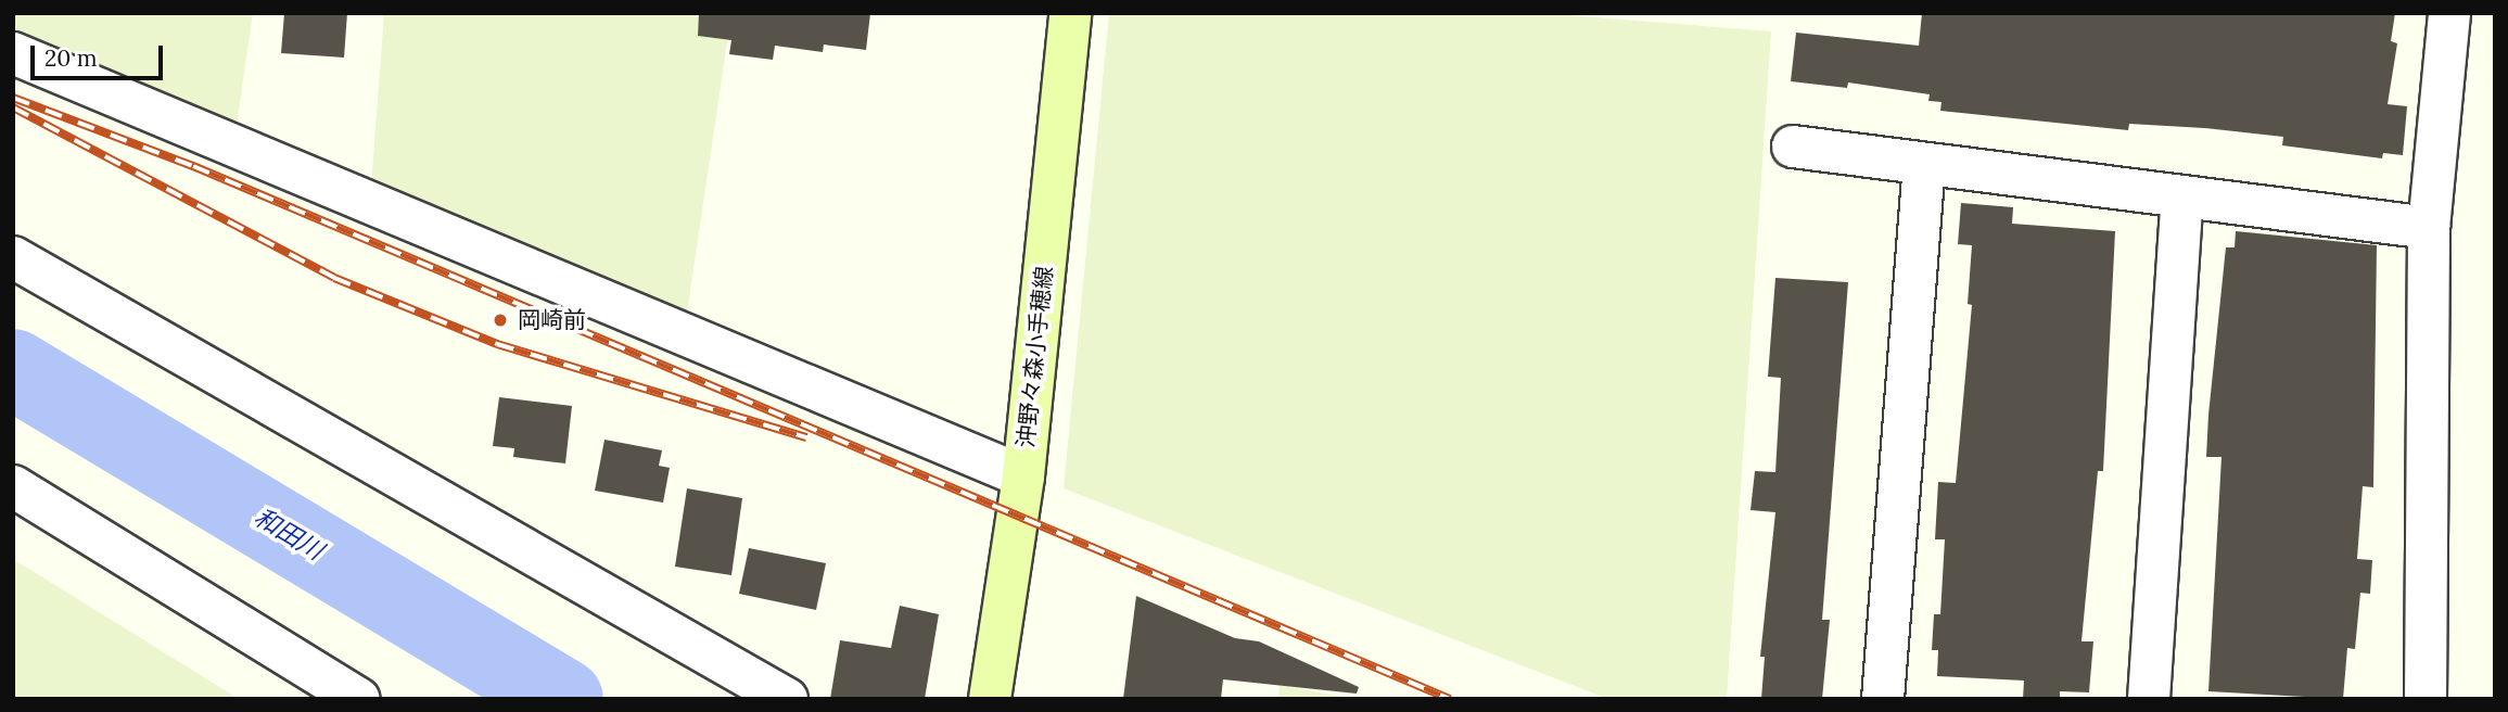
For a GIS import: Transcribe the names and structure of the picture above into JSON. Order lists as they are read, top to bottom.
{
  "streets": {
    "main road": ["沖野々森小手穂線"]
  },
  "water": ["和田川"],
  "places": ["岡崎前"],
  "scale_bar": "20 m"
}
